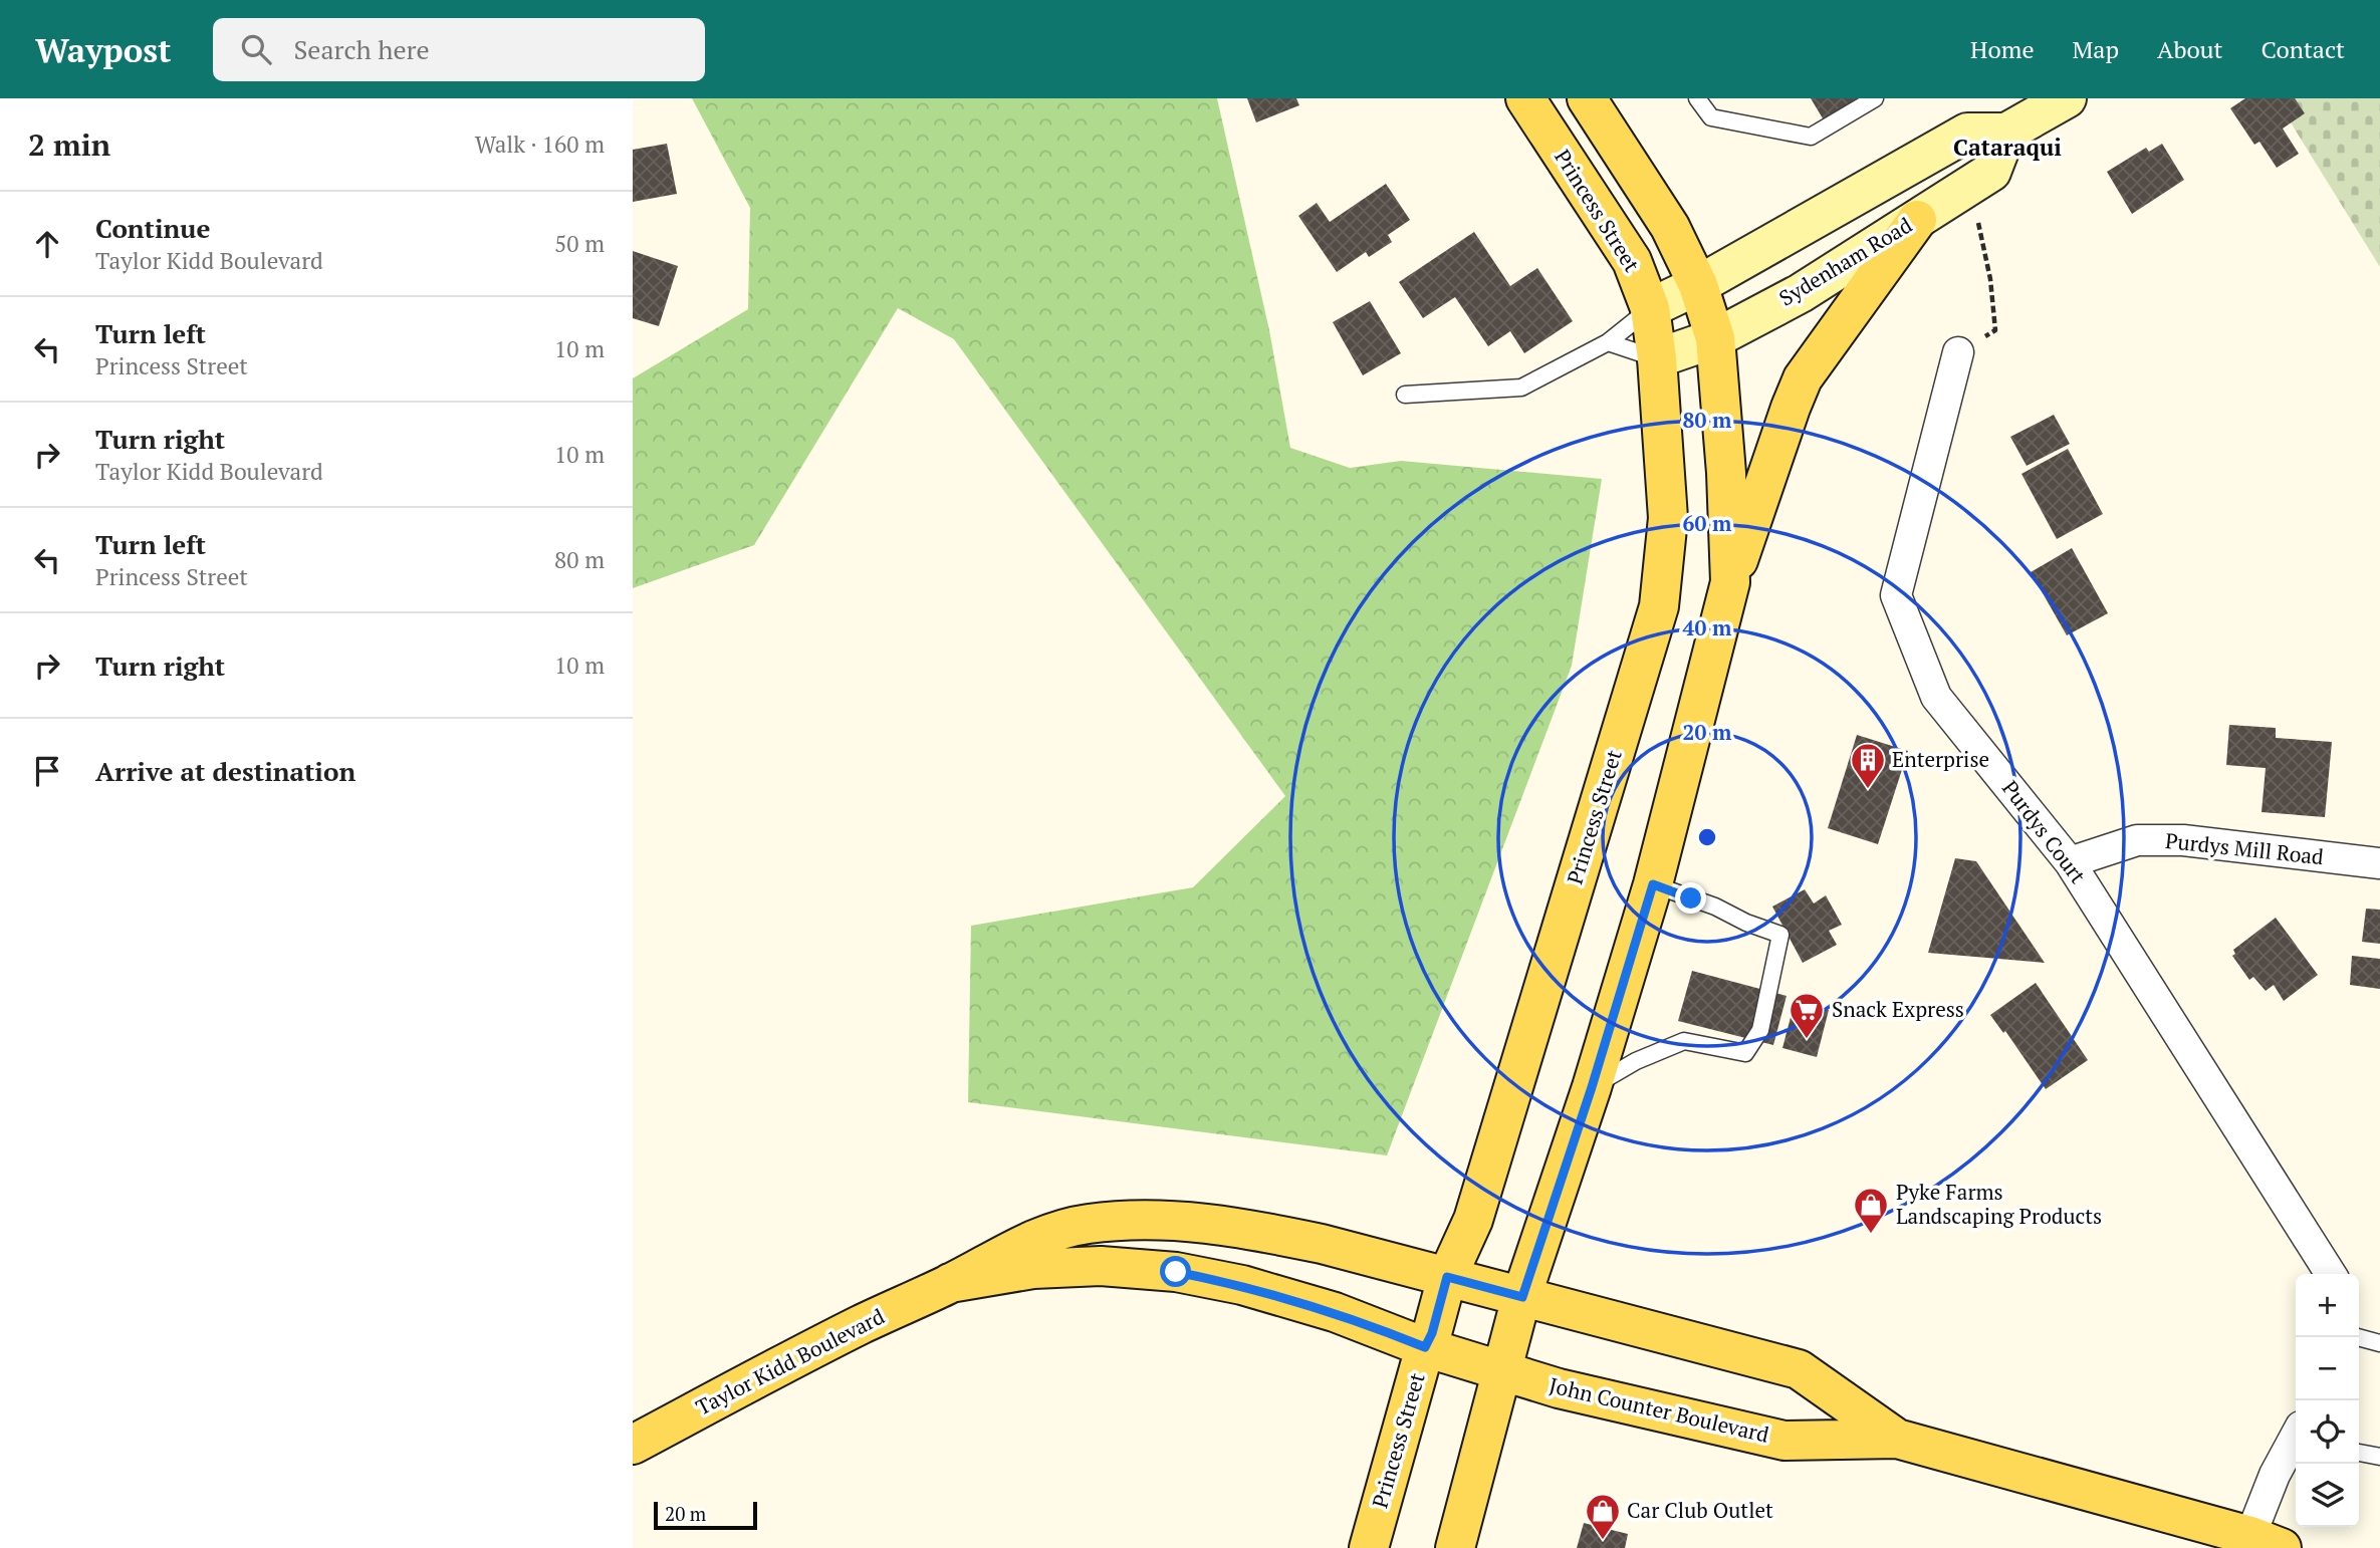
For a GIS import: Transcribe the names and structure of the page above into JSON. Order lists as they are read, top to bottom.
{
  "streets": {
    "main road": [
      "Princess Street",
      "Sydenham Road",
      "Taylor Kidd Boulevard",
      "John Counter Boulevard"
    ],
    "street": ["Purdys Court", "Purdys Mill Road"]
  },
  "crossings": [
    ["Princess Street", "Sydenham Road"],
    ["Princess Street", "Taylor Kidd Boulevard"],
    ["Princess Street", "John Counter Boulevard"],
    ["Purdys Court", "Purdys Mill Road"],
    ["Taylor Kidd Boulevard", "John Counter Boulevard"]
  ],
  "districts": ["Cataraqui"],
  "places": {
    "building": ["Enterprise"],
    "supermarket": ["Snack Express"],
    "shop": ["Pyke Farms Landscaping Products", "Car Club Outlet"]
  },
  "scale_bar": "20 m",
  "page": {
    "header": "Waypost",
    "search": "Search here",
    "nav": [
      "Home",
      "Map",
      "About",
      "Contact"
    ],
    "heading": ["2 min", "Walk · 160 m"],
    "list": [
      ["Continue", "Taylor Kidd Boulevard", "50 m"],
      ["Turn left", "Princess Street", "10 m"],
      ["Turn right", "Taylor Kidd Boulevard", "10 m"],
      ["Turn left", "Princess Street", "80 m"],
      ["Turn right", "10 m"],
      "Arrive at destination"
    ],
    "map_buttons": ["+", "−"],
    "scale": "20 m"
  },
  "rings": [
    "80 m",
    "60 m",
    "40 m",
    "20 m"
  ]
}
